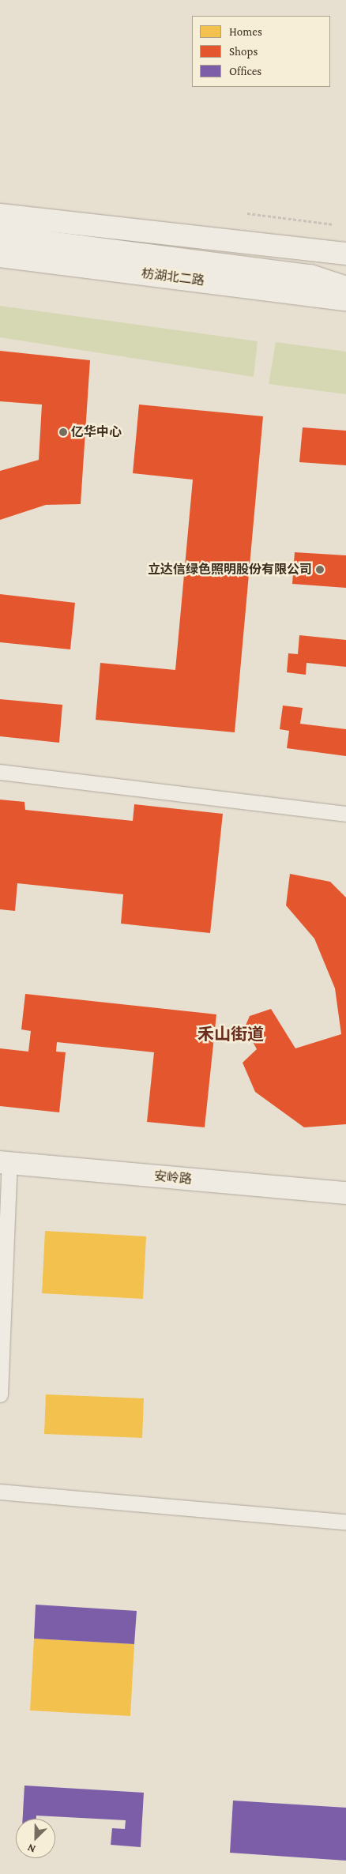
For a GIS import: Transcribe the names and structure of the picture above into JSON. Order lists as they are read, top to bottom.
{
  "streets": {
    "main road": ["枋湖北二路", "安岭路"]
  },
  "districts": ["禾山街道"],
  "places": ["亿华中心", "立达信绿色照明股份有限公司"],
  "legend": ["Homes", "Shops", "Offices"],
  "north": "bottom left"
}
